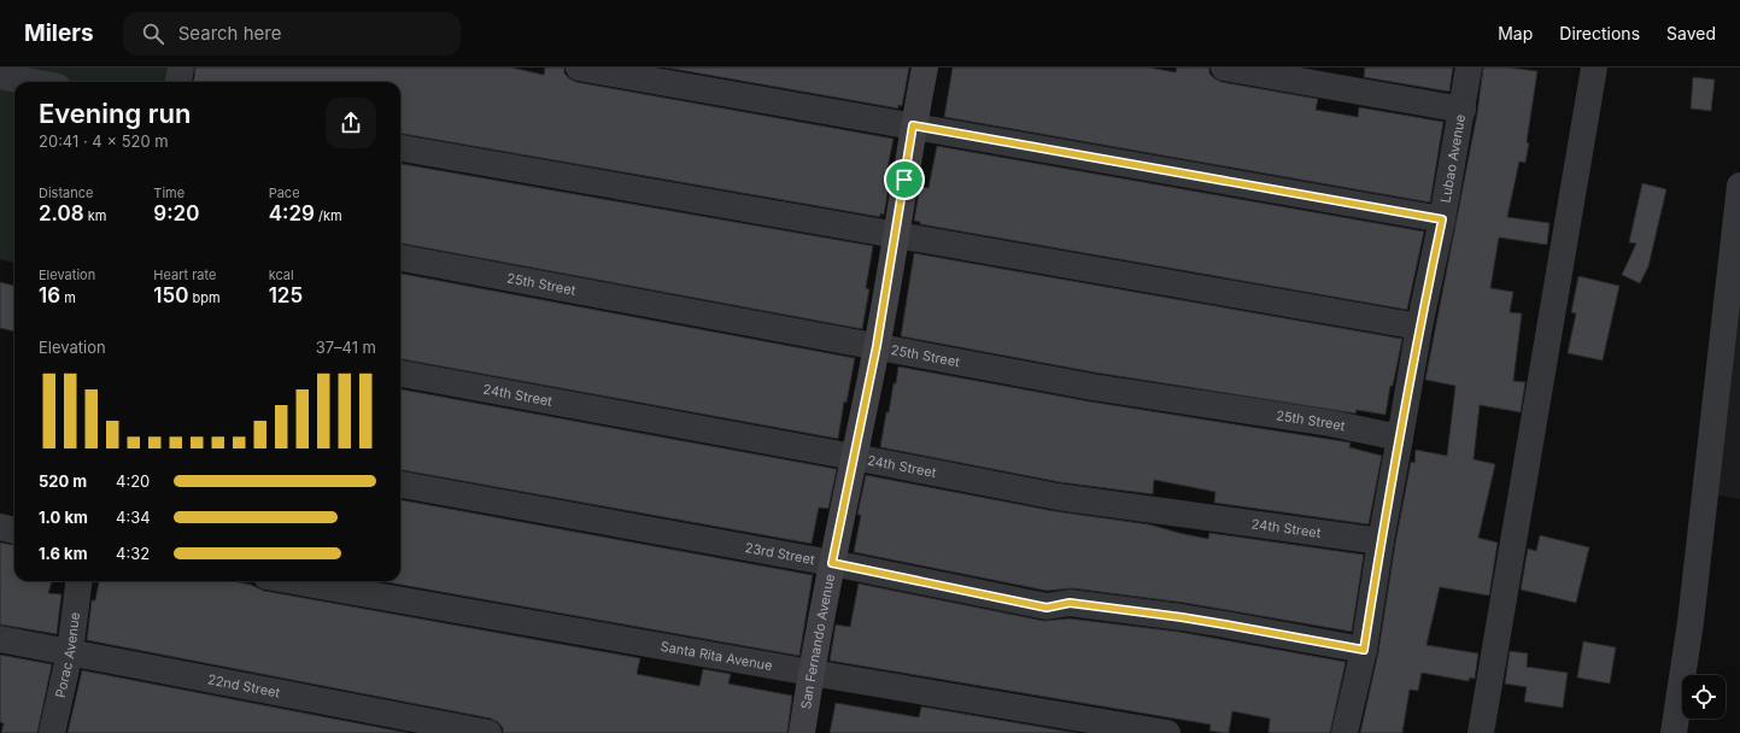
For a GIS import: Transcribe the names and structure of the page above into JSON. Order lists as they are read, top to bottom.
{
  "streets": {
    "main road": ["San Fernando Avenue"],
    "street": [
      "Lubao Avenue",
      "25th Street",
      "24th Street",
      "23rd Street",
      "Porac Avenue",
      "Santa Rita Avenue",
      "22nd Street"
    ]
  },
  "crossings": [
    ["Lubao Avenue", "25th Street"],
    ["Lubao Avenue", "24th Street"],
    ["Lubao Avenue", "23rd Street"],
    ["25th Street", "San Fernando Avenue"],
    ["24th Street", "San Fernando Avenue"],
    ["23rd Street", "San Fernando Avenue"],
    ["San Fernando Avenue", "Santa Rita Avenue"],
    ["Porac Avenue", "22nd Street"]
  ],
  "page": {
    "header": "Milers",
    "search": "Search here",
    "nav": ["Map", "Directions", "Saved"],
    "heading": ["Evening run", "20:41 · 4 × 520 m"],
    "stats": [
      ["Distance", "2.08 km"],
      ["Time", "9:20"],
      ["Pace", "4:29 /km"],
      ["Elevation", "16 m"],
      ["Heart rate", "150 bpm"],
      ["kcal", "125"]
    ],
    "chart": ["Elevation", "37–41 m"],
    "list": [
      {
        "name": "520 m",
        "note": "4:20"
      },
      {
        "name": "1.0 km",
        "note": "4:34"
      },
      {
        "name": "1.6 km",
        "note": "4:32"
      }
    ]
  }
}
